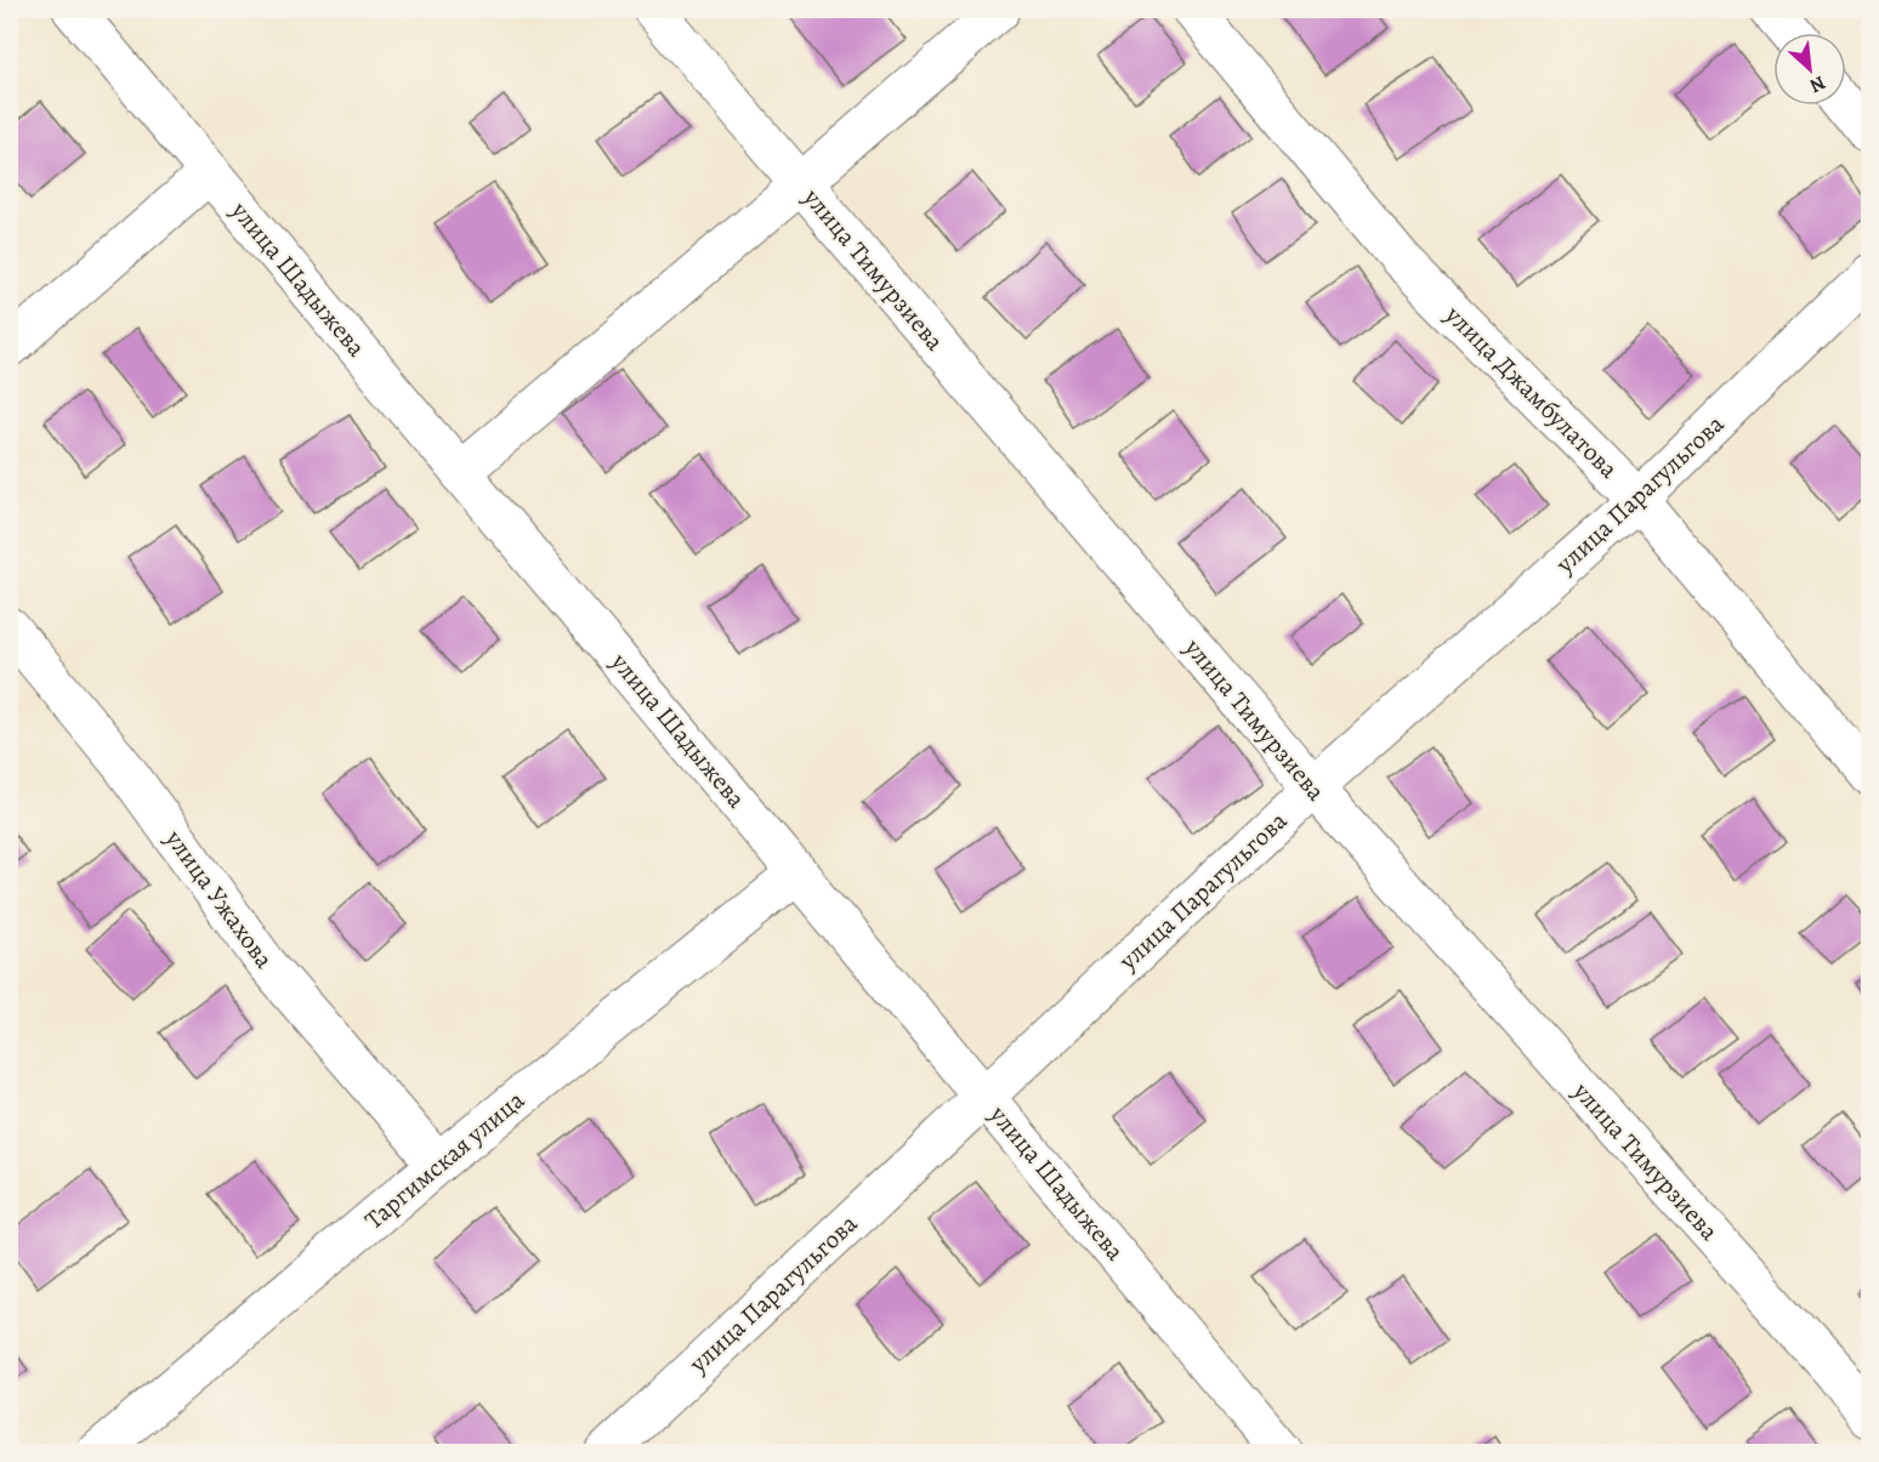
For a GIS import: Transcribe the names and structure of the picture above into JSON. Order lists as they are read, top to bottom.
{
  "streets": {
    "street": [
      "улица Тимурзиева",
      "улица Шадыжева",
      "улица Джамбулатова",
      "улица Парагульгова",
      "улица Ужахова",
      "Таргимская улица"
    ]
  },
  "crossings": [
    ["улица Тимурзиева", "улица Парагульгова"],
    ["улица Шадыжева", "улица Парагульгова"],
    ["улица Шадыжева", "Таргимская улица"],
    ["улица Джамбулатова", "улица Парагульгова"],
    ["улица Ужахова", "Таргимская улица"]
  ],
  "north": "bottom right"
}
